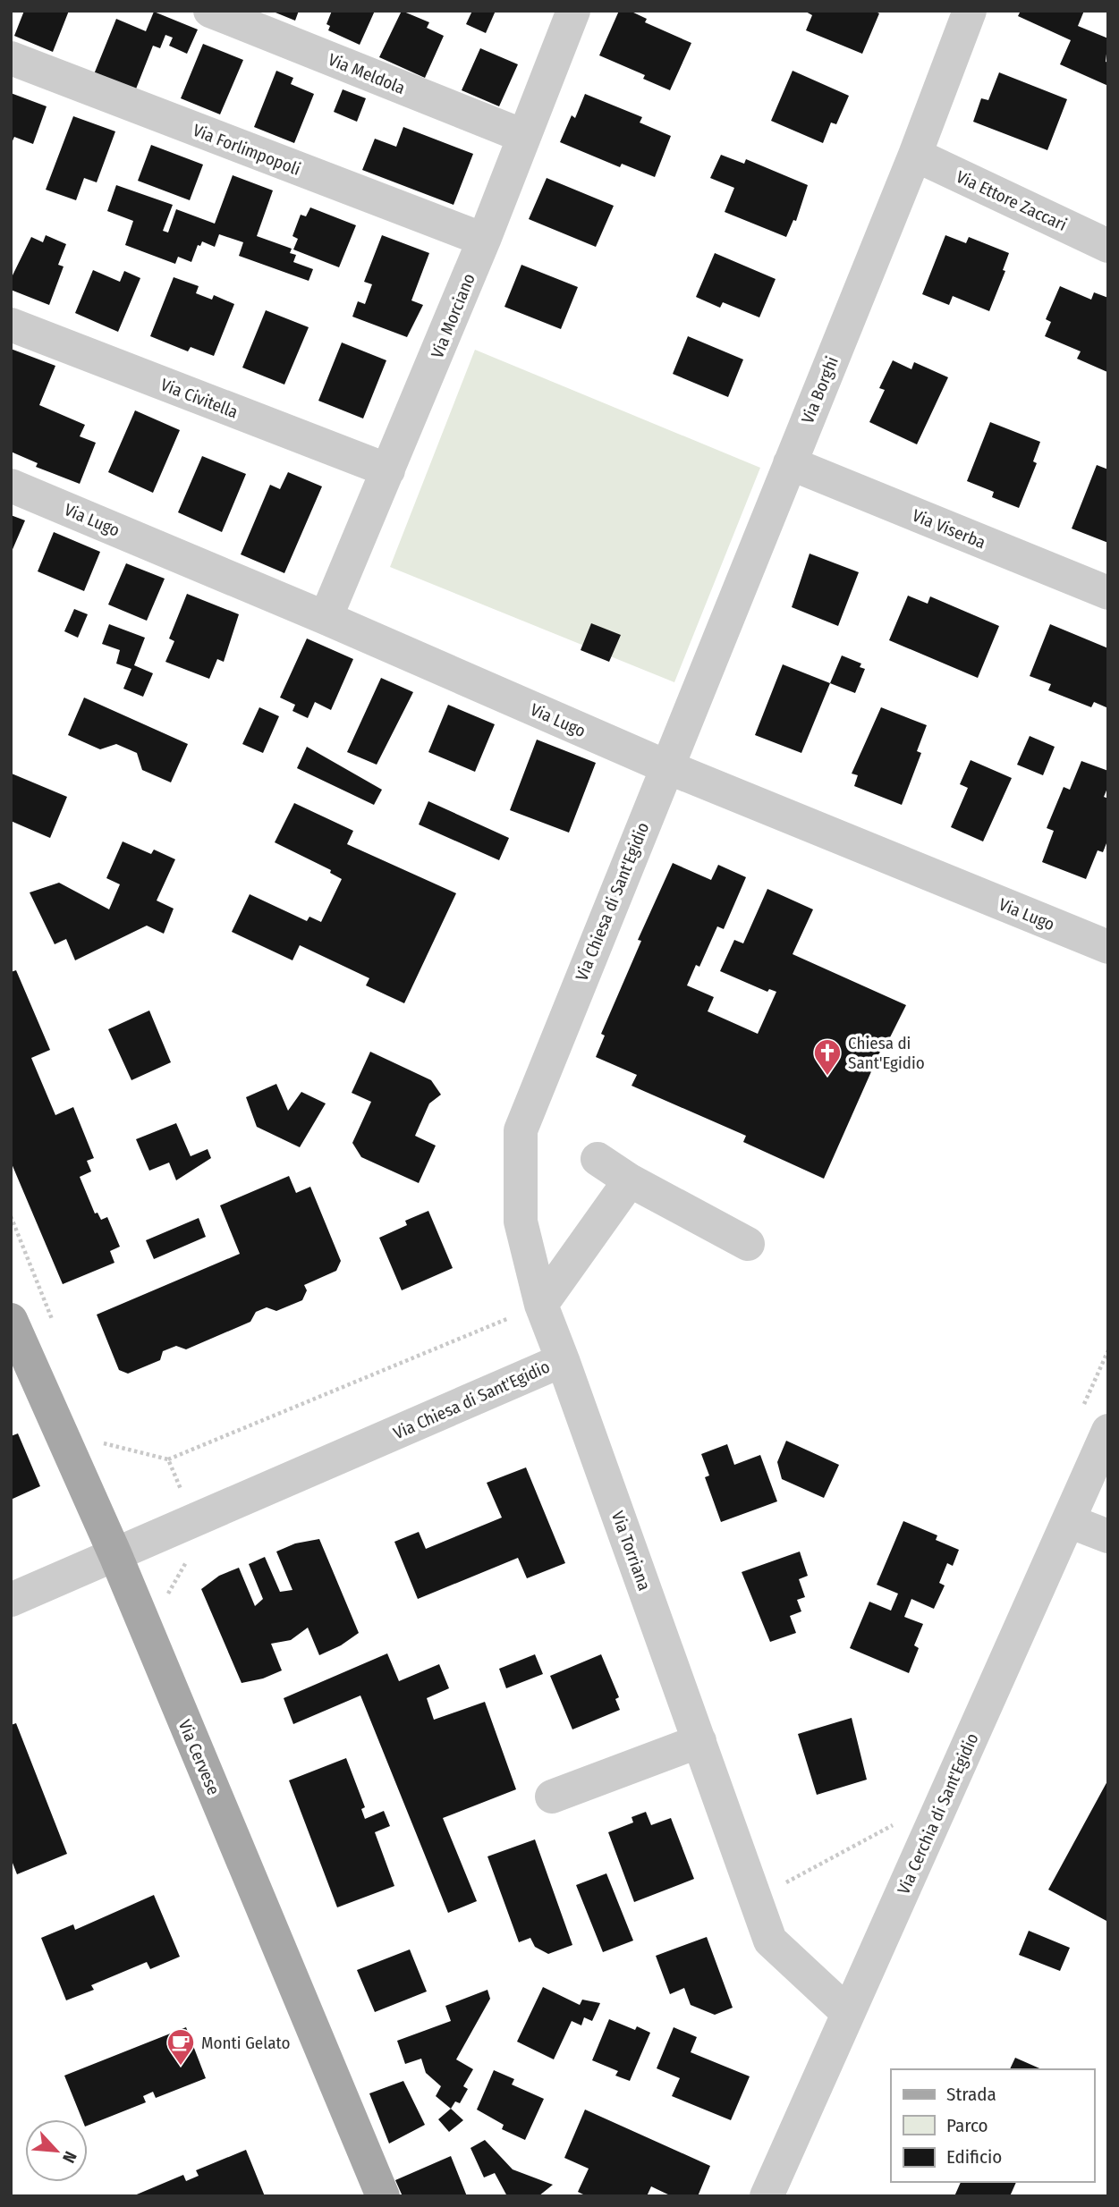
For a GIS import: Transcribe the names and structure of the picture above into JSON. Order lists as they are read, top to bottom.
{
  "streets": {
    "main road": ["Via Cervese"],
    "street": [
      "Via Meldola",
      "Via Forlimpopoli",
      "Via Ettore Zaccari",
      "Via Morciano",
      "Via Borghi",
      "Via Civitella",
      "Via Lugo",
      "Via Viserba",
      "Via Chiesa di Sant'Egidio",
      "Via Torriana",
      "Via Cerchia di Sant'Egidio"
    ]
  },
  "crossings": [
    ["Via Meldola", "Via Morciano"],
    ["Via Forlimpopoli", "Via Morciano"],
    ["Via Ettore Zaccari", "Via Borghi"],
    ["Via Morciano", "Via Civitella"],
    ["Via Morciano", "Via Lugo"],
    ["Via Borghi", "Via Lugo"],
    ["Via Borghi", "Via Viserba"],
    ["Via Borghi", "Via Chiesa di Sant'Egidio"],
    ["Via Lugo", "Via Chiesa di Sant'Egidio"],
    ["Via Chiesa di Sant'Egidio", "Via Torriana"],
    ["Via Chiesa di Sant'Egidio", "Via Cervese"],
    ["Via Torriana", "Via Cerchia di Sant'Egidio"]
  ],
  "places": {
    "church": ["Chiesa di Sant'Egidio"],
    "cafe": ["Monti Gelato"]
  },
  "legend": ["Strada", "Parco", "Edificio"],
  "north": "bottom right"
}
